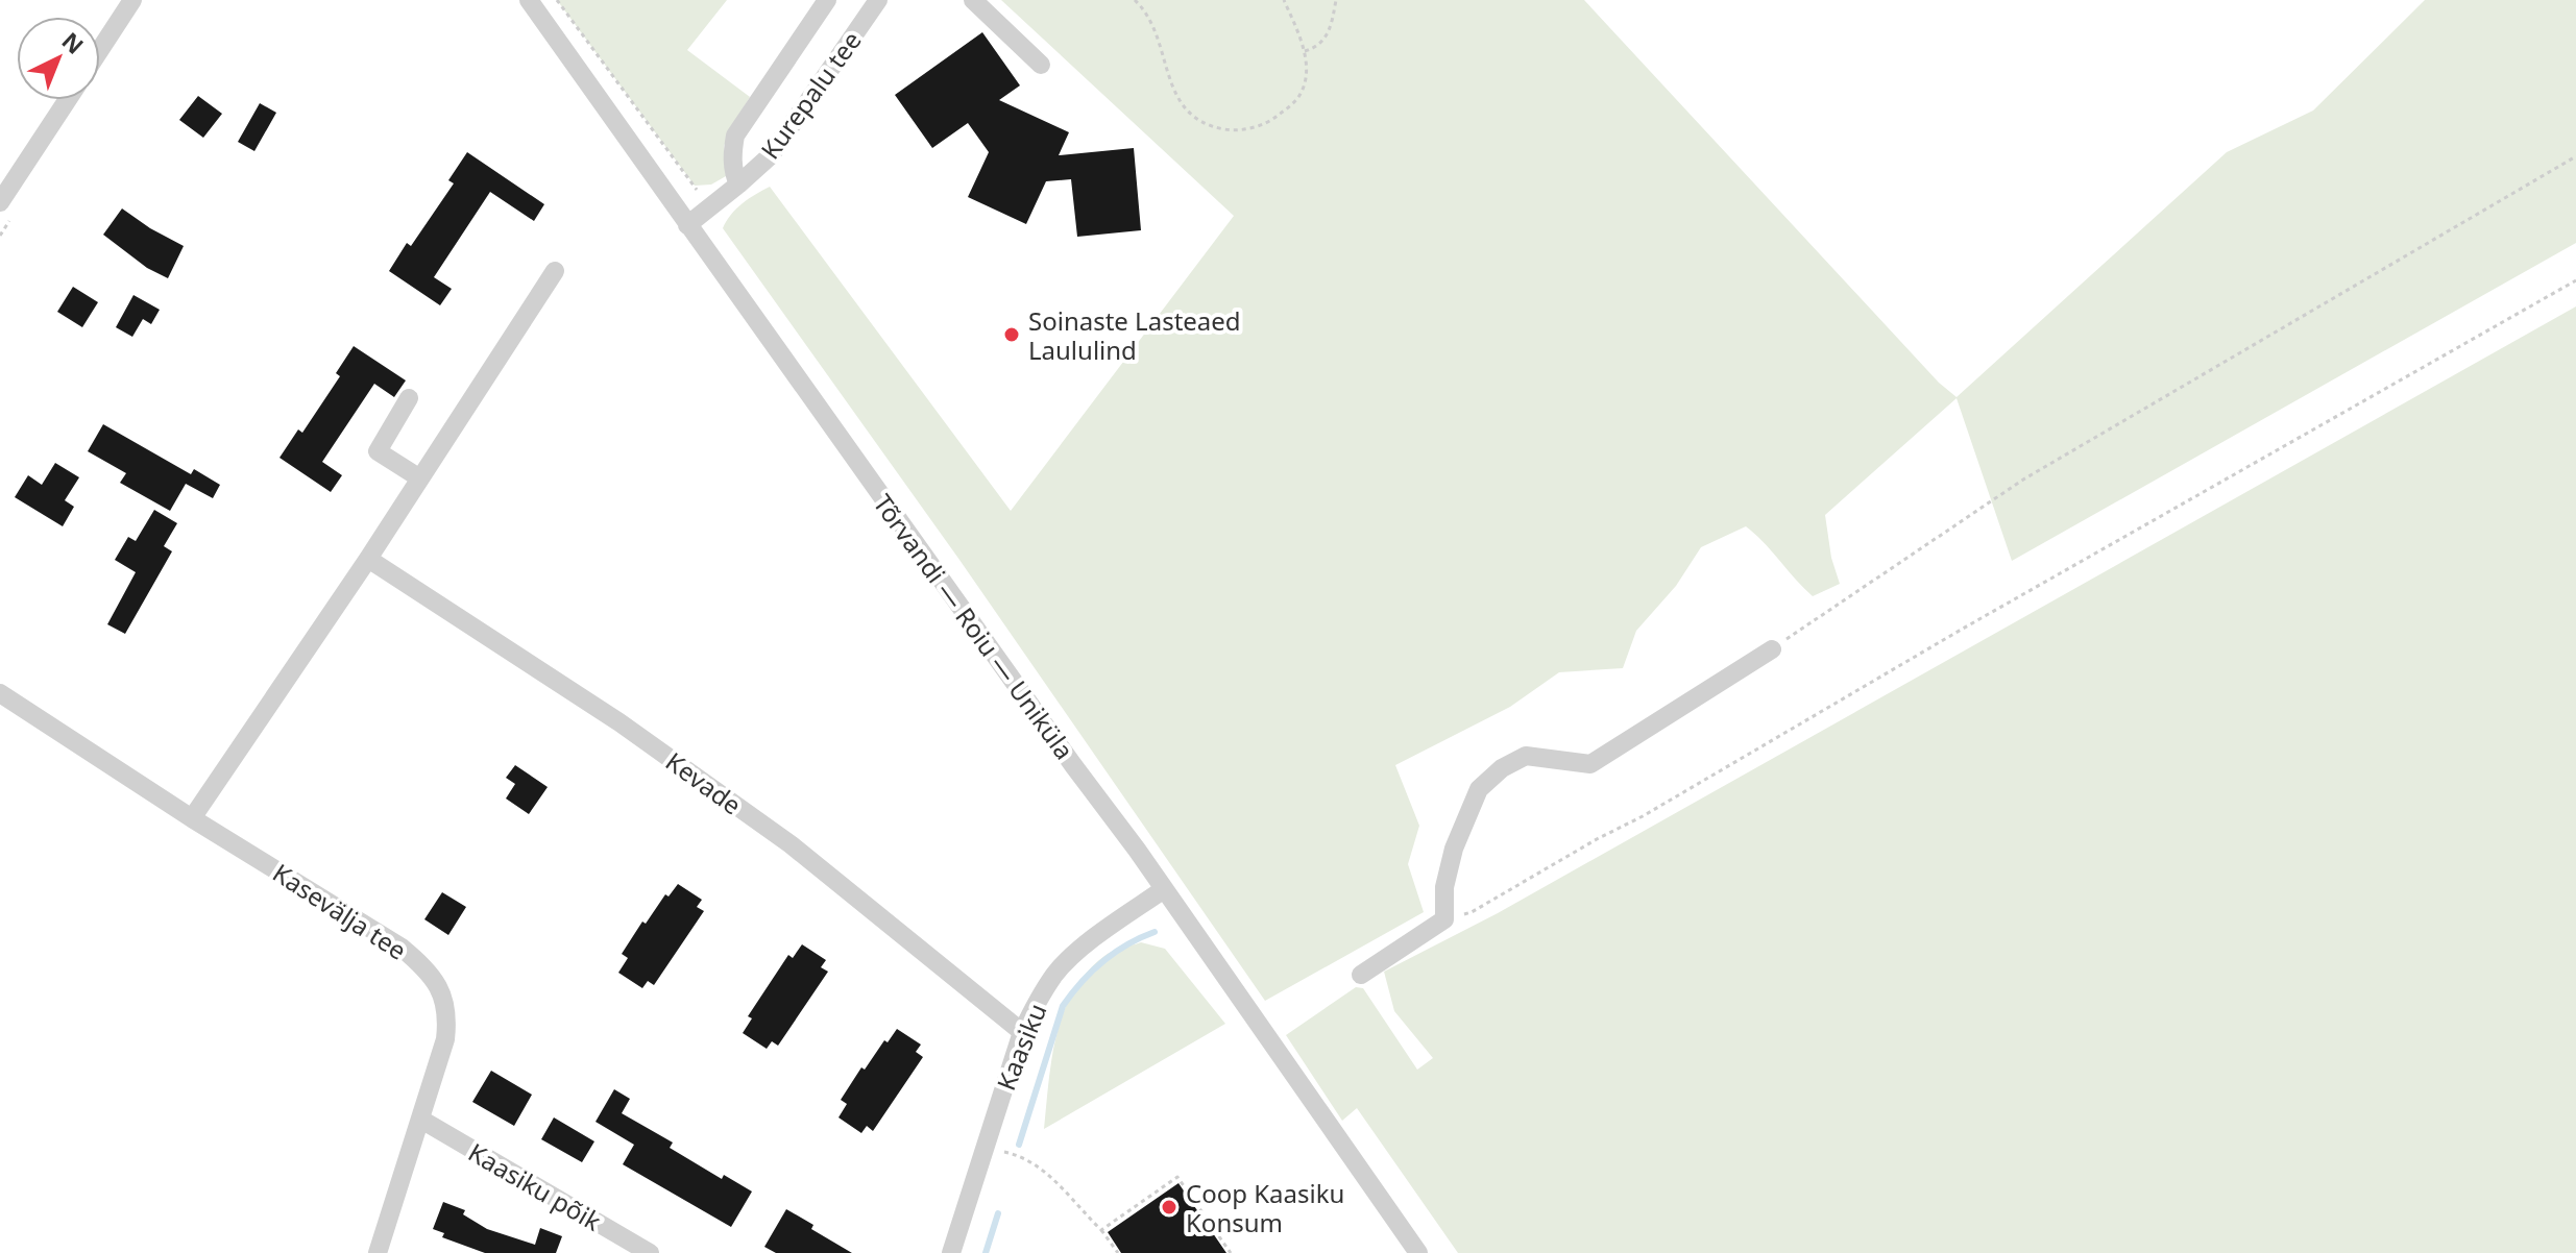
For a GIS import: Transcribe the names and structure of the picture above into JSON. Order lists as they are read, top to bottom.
{
  "streets": {
    "street": [
      "Kurepalu tee",
      "Tõrvandi — Roiu — Uniküla",
      "Kevade",
      "Kasevälja tee",
      "Kaasiku",
      "Kaasiku põik"
    ]
  },
  "crossings": [
    ["Kurepalu tee", "Tõrvandi — Roiu — Uniküla"],
    ["Tõrvandi — Roiu — Uniküla", "Kaasiku"],
    ["Kevade", "Kaasiku"],
    ["Kasevälja tee", "Kaasiku põik"]
  ],
  "places": ["Soinaste Lasteaed Laululind", "Coop Kaasiku Konsum"],
  "north": "top right"
}
